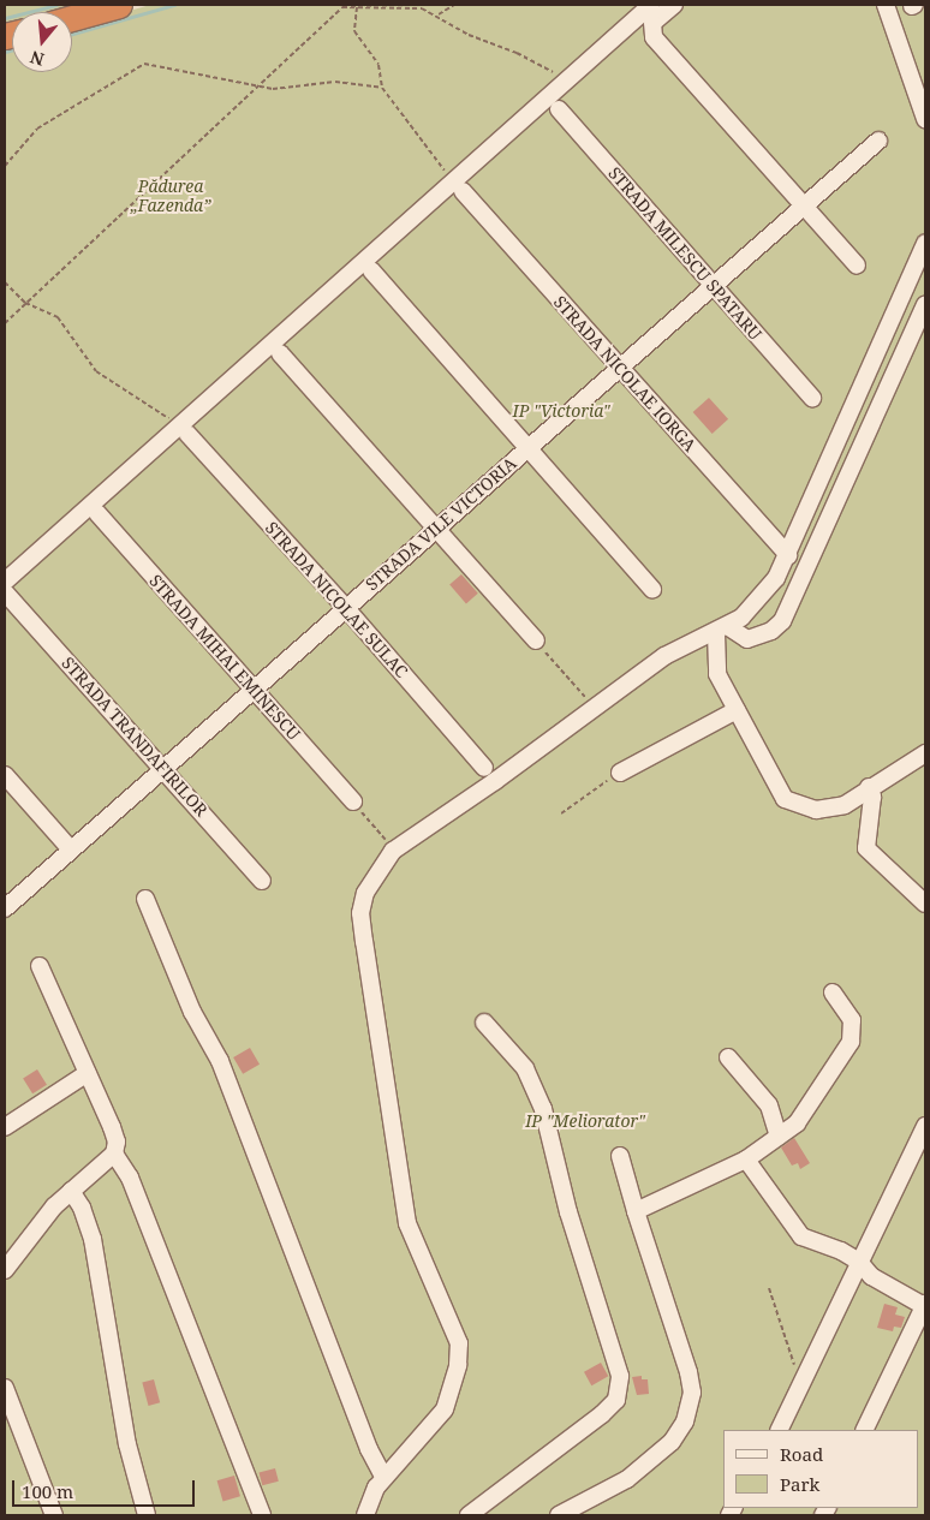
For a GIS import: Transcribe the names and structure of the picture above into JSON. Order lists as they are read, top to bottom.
{
  "streets": {
    "street": [
      "STRADA MILESCU SPATARU",
      "STRADA NICOLAE IORGA",
      "STRADA VILE VICTORIA",
      "STRADA NICOLAE SULAC",
      "STRADA MIHAI EMINESCU",
      "STRADA TRANDAFIRILOR"
    ]
  },
  "crossings": [
    ["STRADA MILESCU SPATARU", "STRADA VILE VICTORIA"],
    ["STRADA NICOLAE IORGA", "STRADA VILE VICTORIA"],
    ["STRADA VILE VICTORIA", "STRADA NICOLAE SULAC"],
    ["STRADA VILE VICTORIA", "STRADA MIHAI EMINESCU"],
    ["STRADA VILE VICTORIA", "STRADA TRANDAFIRILOR"]
  ],
  "parks": ["Pădurea „Fazenda”", "IP \"Victoria\"", "IP \"Meliorator\""],
  "legend": ["Road", "Park"],
  "scale_bar": "100 m",
  "north": "bottom"
}
